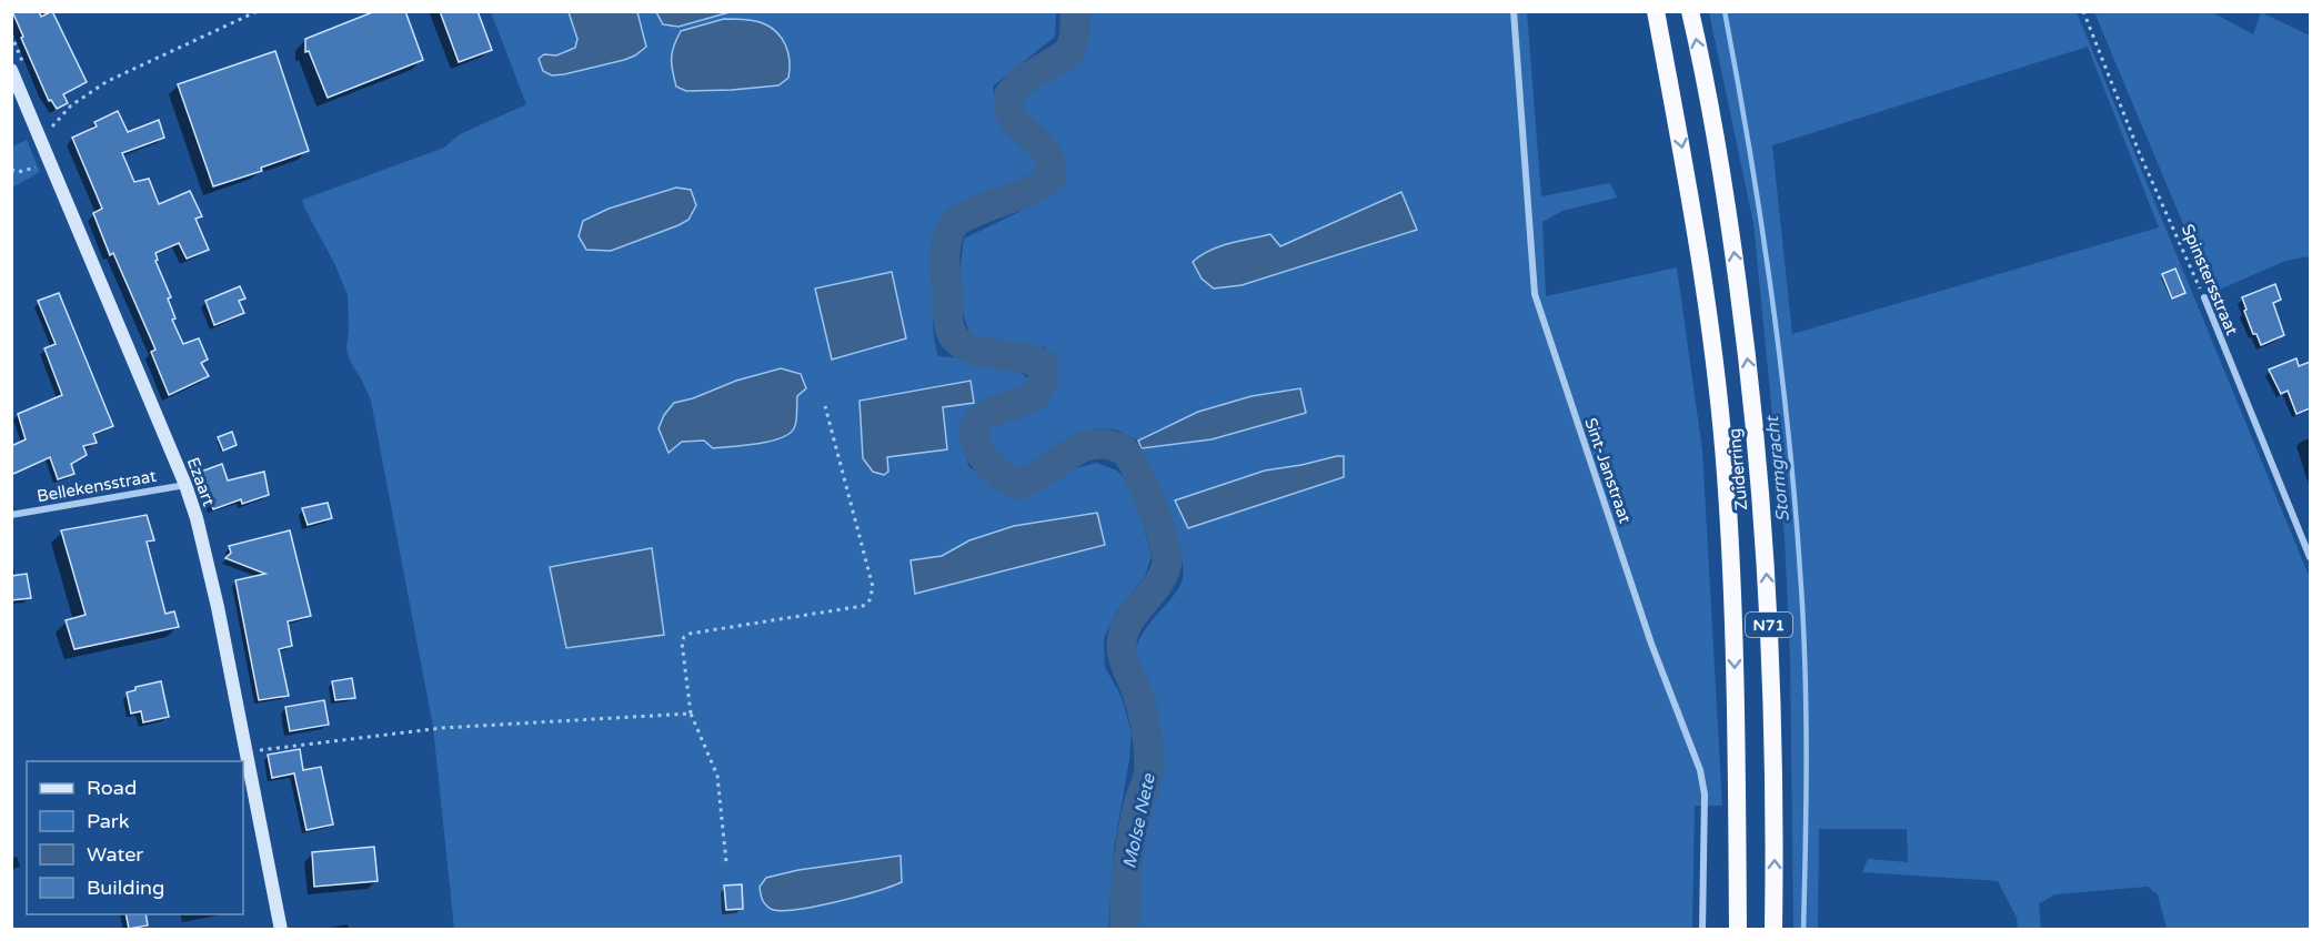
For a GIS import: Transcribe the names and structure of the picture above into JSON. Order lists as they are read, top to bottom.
{
  "streets": {
    "highway": ["Zuiderring", "N71"],
    "main road": ["Ezaart"],
    "street": ["Spinstersstraat", "Sint-Janstraat", "Bellekensstraat"]
  },
  "crossings": [
    ["Ezaart", "Bellekensstraat"]
  ],
  "water": ["Stormgracht", "Molse Nete"],
  "legend": [
    "Road",
    "Park",
    "Water",
    "Building"
  ]
}
